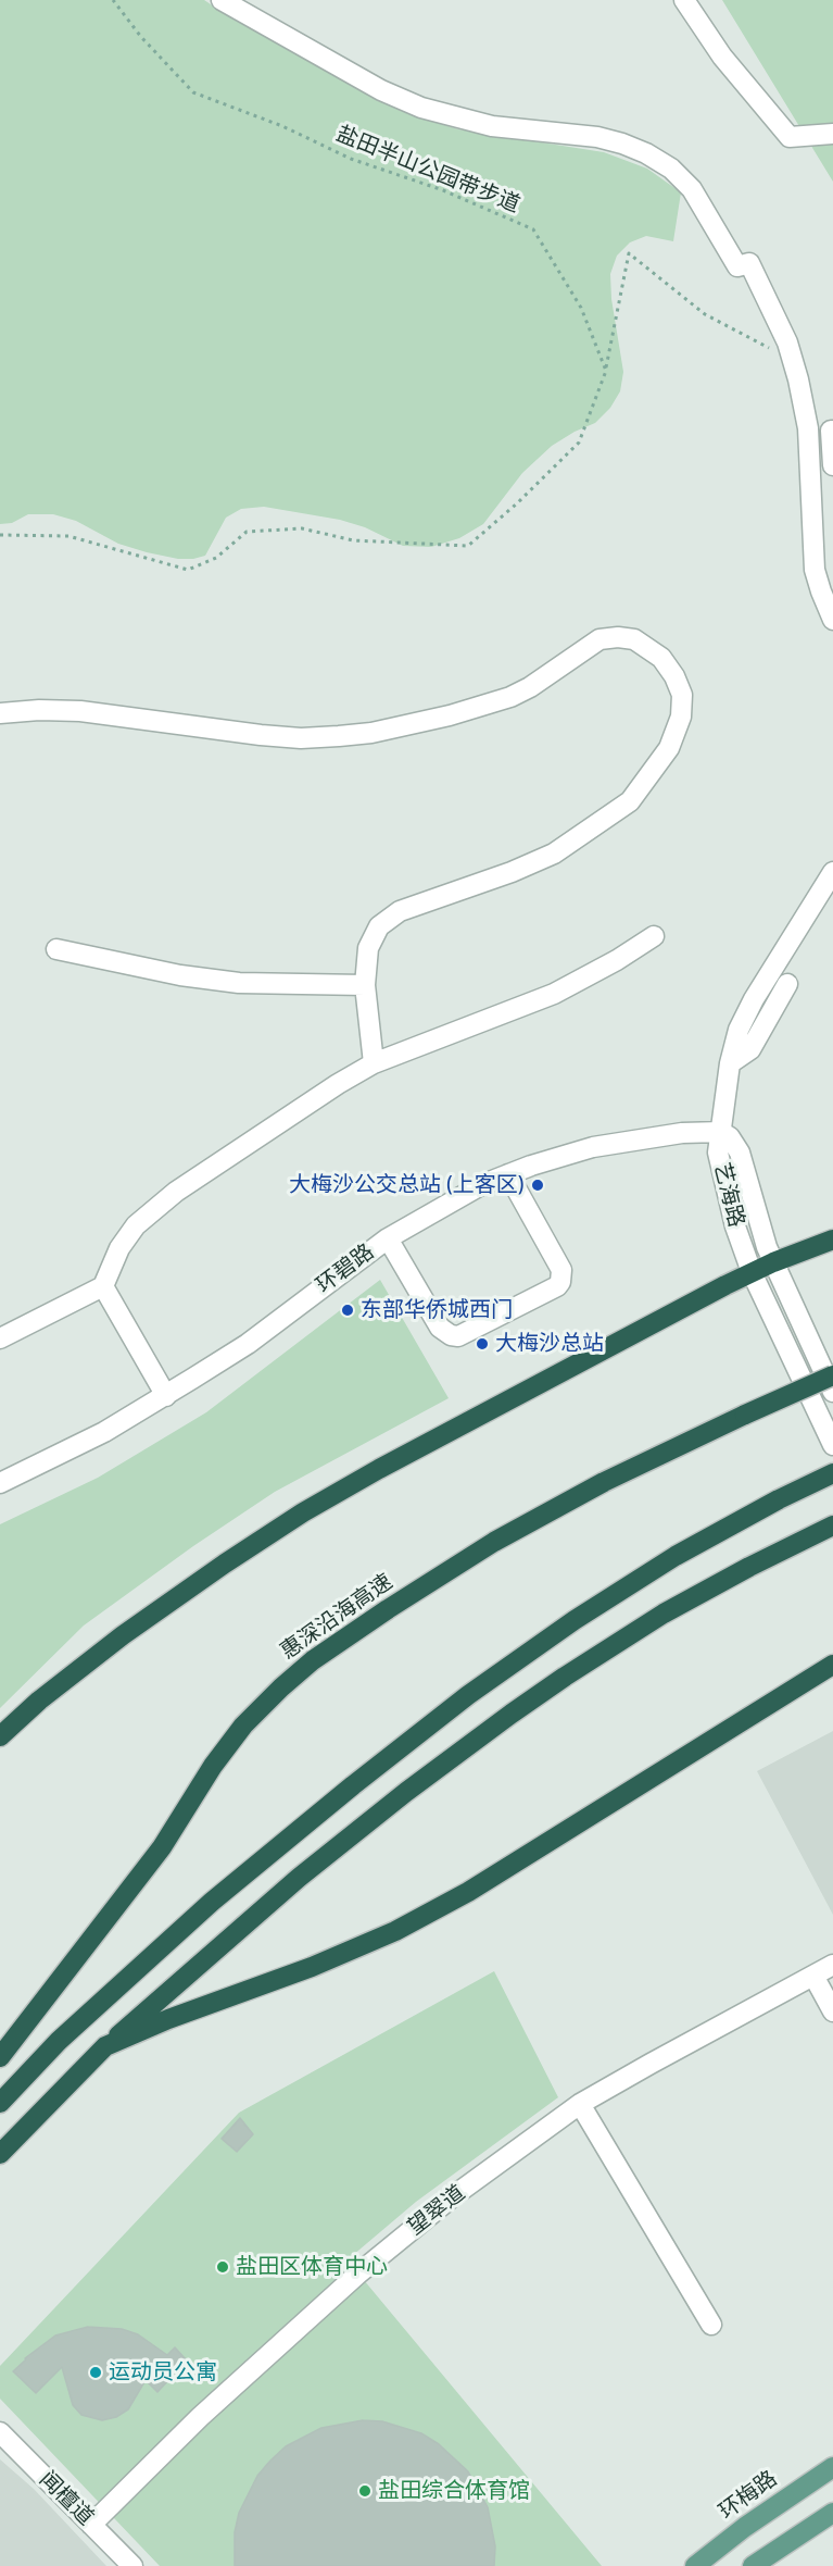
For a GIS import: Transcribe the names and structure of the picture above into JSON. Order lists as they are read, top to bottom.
{
  "streets": {
    "highway": ["惠深沿海高速"],
    "main road": ["环梅路"],
    "street": [
      "艺海路",
      "环碧路",
      "望翠道",
      "闻檀道"
    ],
    "path": ["盐田半山公园带步道"]
  },
  "crossings": [
    ["艺海路", "环碧路"],
    ["望翠道", "闻檀道"]
  ],
  "places": [
    "大梅沙公交总站 (上客区)",
    "东部华侨城西门",
    "大梅沙总站",
    "盐田区体育中心",
    "运动员公寓",
    "盐田综合体育馆"
  ]
}
